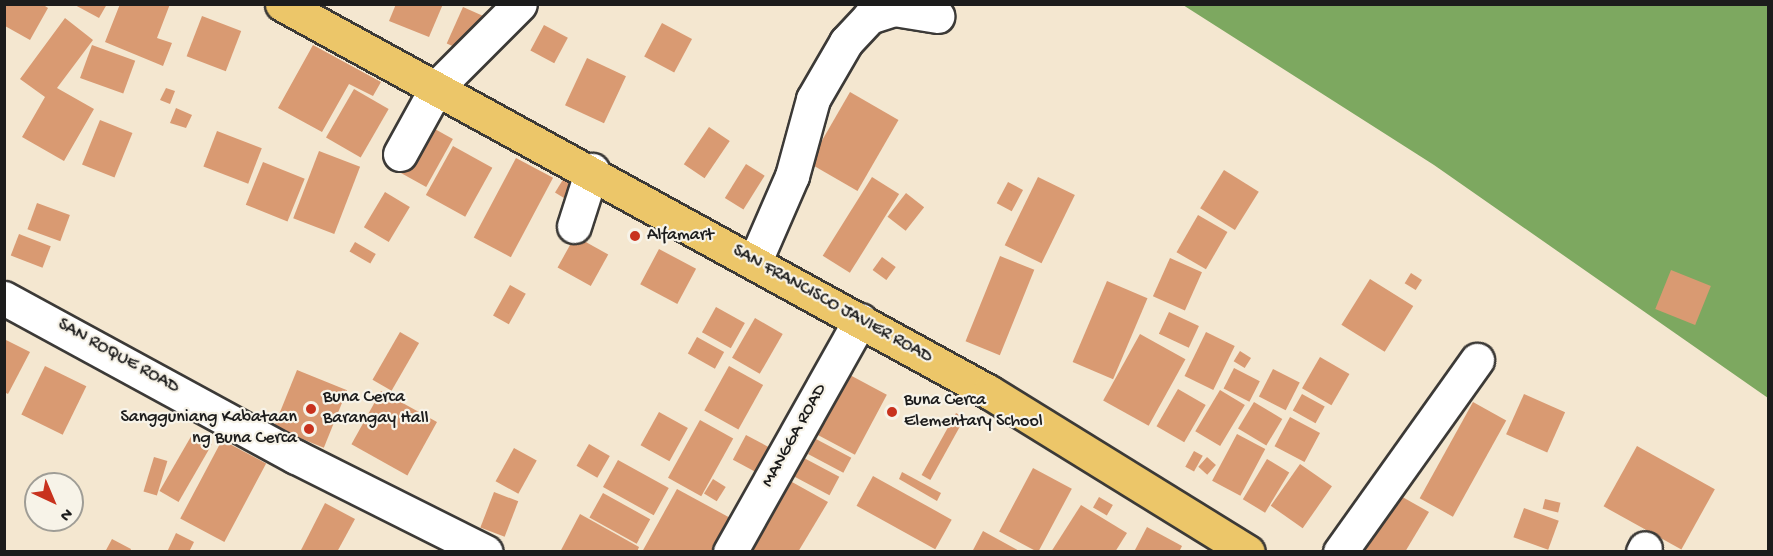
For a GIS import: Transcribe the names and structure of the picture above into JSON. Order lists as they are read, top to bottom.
{
  "streets": {
    "main road": ["SAN FRANCISCO JAVIER ROAD"],
    "street": ["SAN ROQUE ROAD", "MANGGA ROAD"]
  },
  "crossings": [
    ["SAN FRANCISCO JAVIER ROAD", "MANGGA ROAD"]
  ],
  "places": [
    "Alfamart",
    "Buna Cerca Barangay Hall",
    "Buna Cerca Elementary School",
    "Sangguniang Kabataan ng Buna Cerca"
  ],
  "north": "bottom right"
}
